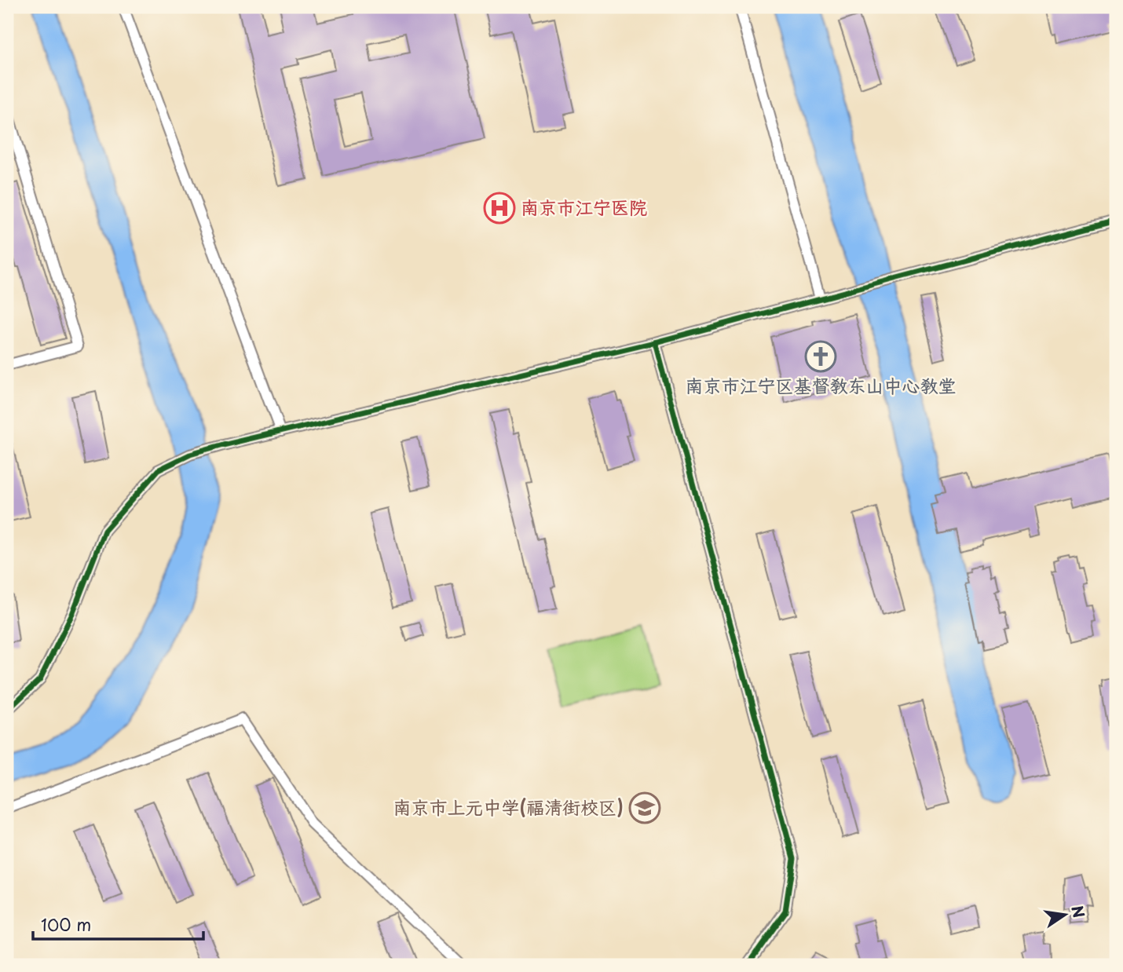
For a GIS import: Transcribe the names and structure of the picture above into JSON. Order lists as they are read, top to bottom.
{
  "places": {
    "hospital": ["南京市江宁医院"],
    "church": ["南京市江宁区基督教东山中心教堂"],
    "school or university": ["南京市上元中学(福清街校区)"]
  },
  "scale_bar": "100 m",
  "north": "right"
}
